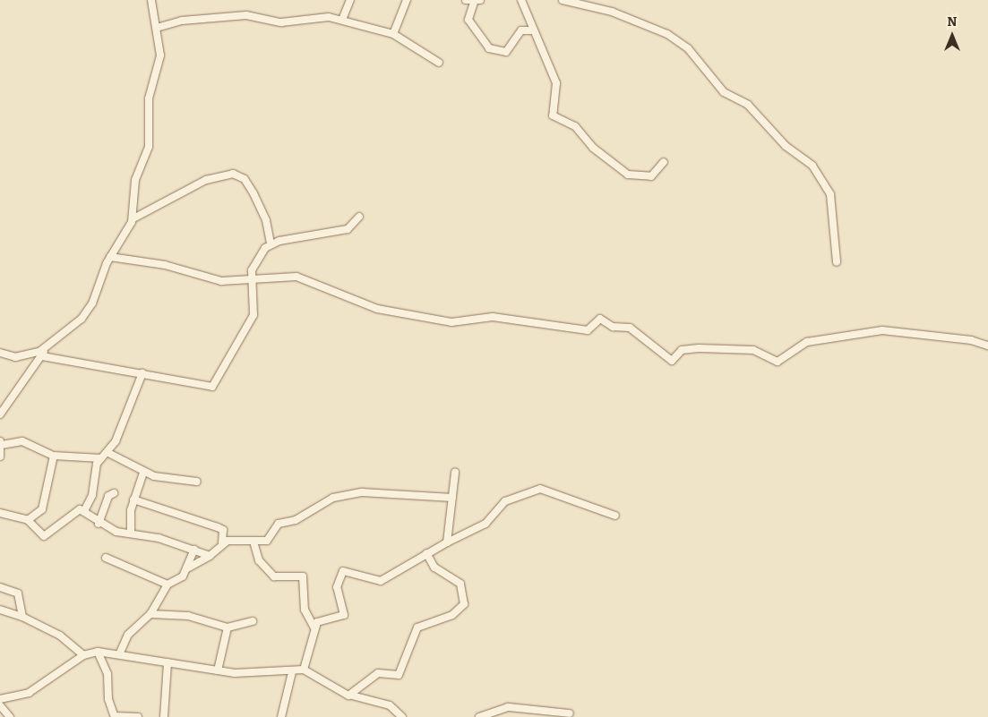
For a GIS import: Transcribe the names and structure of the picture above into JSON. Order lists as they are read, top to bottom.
{
  "north": "top"
}
